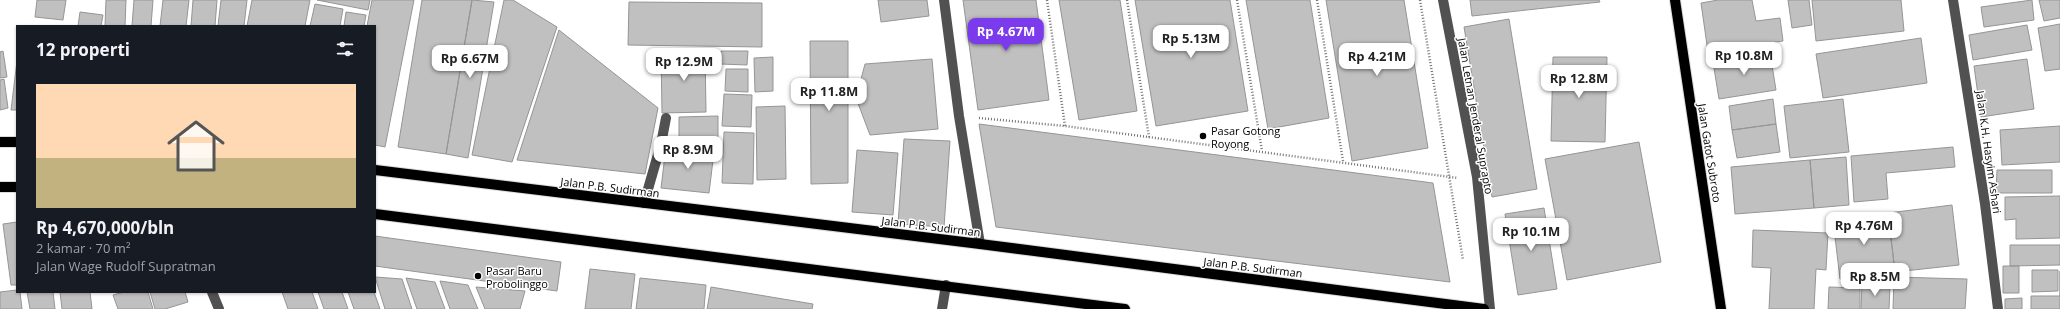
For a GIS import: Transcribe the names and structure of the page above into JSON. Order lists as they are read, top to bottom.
{
  "streets": {
    "main road": ["Jalan Gatot Subroto", "Jalan P.B. Sudirman"],
    "street": ["Jalan Letnan Jenderal Suprapto", "Jalan K.H. Hasyim Ashari"]
  },
  "places": ["Pasar Gotong Royong", "Pasar Baru Probolinggo"],
  "page": {
    "price": [
      "Rp 4.67M",
      "Rp 5.13M",
      "Rp 10.8M",
      "Rp 4.21M",
      "Rp 6.67M",
      "Rp 12.9M",
      "Rp 12.8M",
      "Rp 11.8M",
      "Rp 8.9M",
      "Rp 4.76M",
      "Rp 10.1M",
      "Rp 8.5M"
    ],
    "heading": "12 properti",
    "list": [
      {
        "name": "Rp 4,670,000/bln",
        "note": "2 kamar · 70 m² · Jalan Wage Rudolf Supratman"
      }
    ]
  }
}
